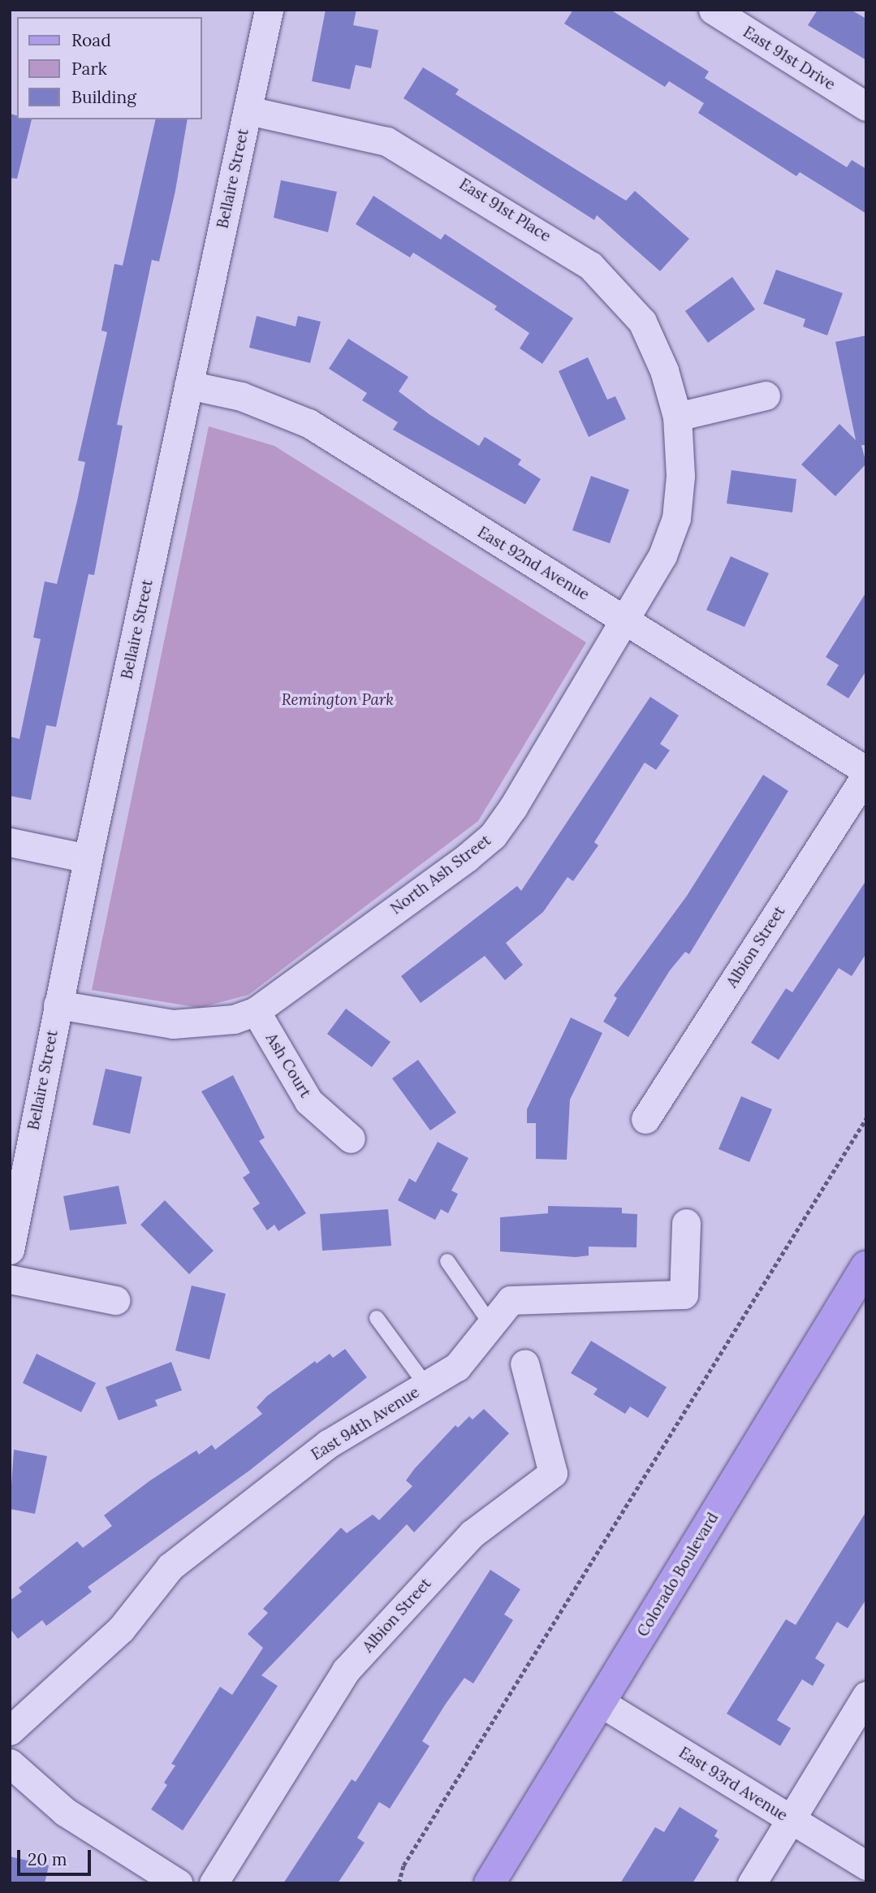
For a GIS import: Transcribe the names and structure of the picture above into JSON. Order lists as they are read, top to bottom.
{
  "streets": {
    "main road": ["Colorado Boulevard"],
    "street": [
      "East 91st Drive",
      "Bellaire Street",
      "East 91st Place",
      "East 92nd Avenue",
      "North Ash Street",
      "Albion Street",
      "Ash Court",
      "East 94th Avenue",
      "East 93rd Avenue"
    ]
  },
  "crossings": [
    ["Bellaire Street", "East 91st Place"],
    ["Bellaire Street", "East 92nd Avenue"],
    ["Bellaire Street", "North Ash Street"],
    ["East 91st Place", "North Ash Street"],
    ["East 92nd Avenue", "North Ash Street"],
    ["East 92nd Avenue", "Albion Street"],
    ["North Ash Street", "Ash Court"],
    ["Colorado Boulevard", "East 93rd Avenue"]
  ],
  "parks": ["Remington Park"],
  "legend": ["Road", "Park", "Building"],
  "scale_bar": "20 m"
}
